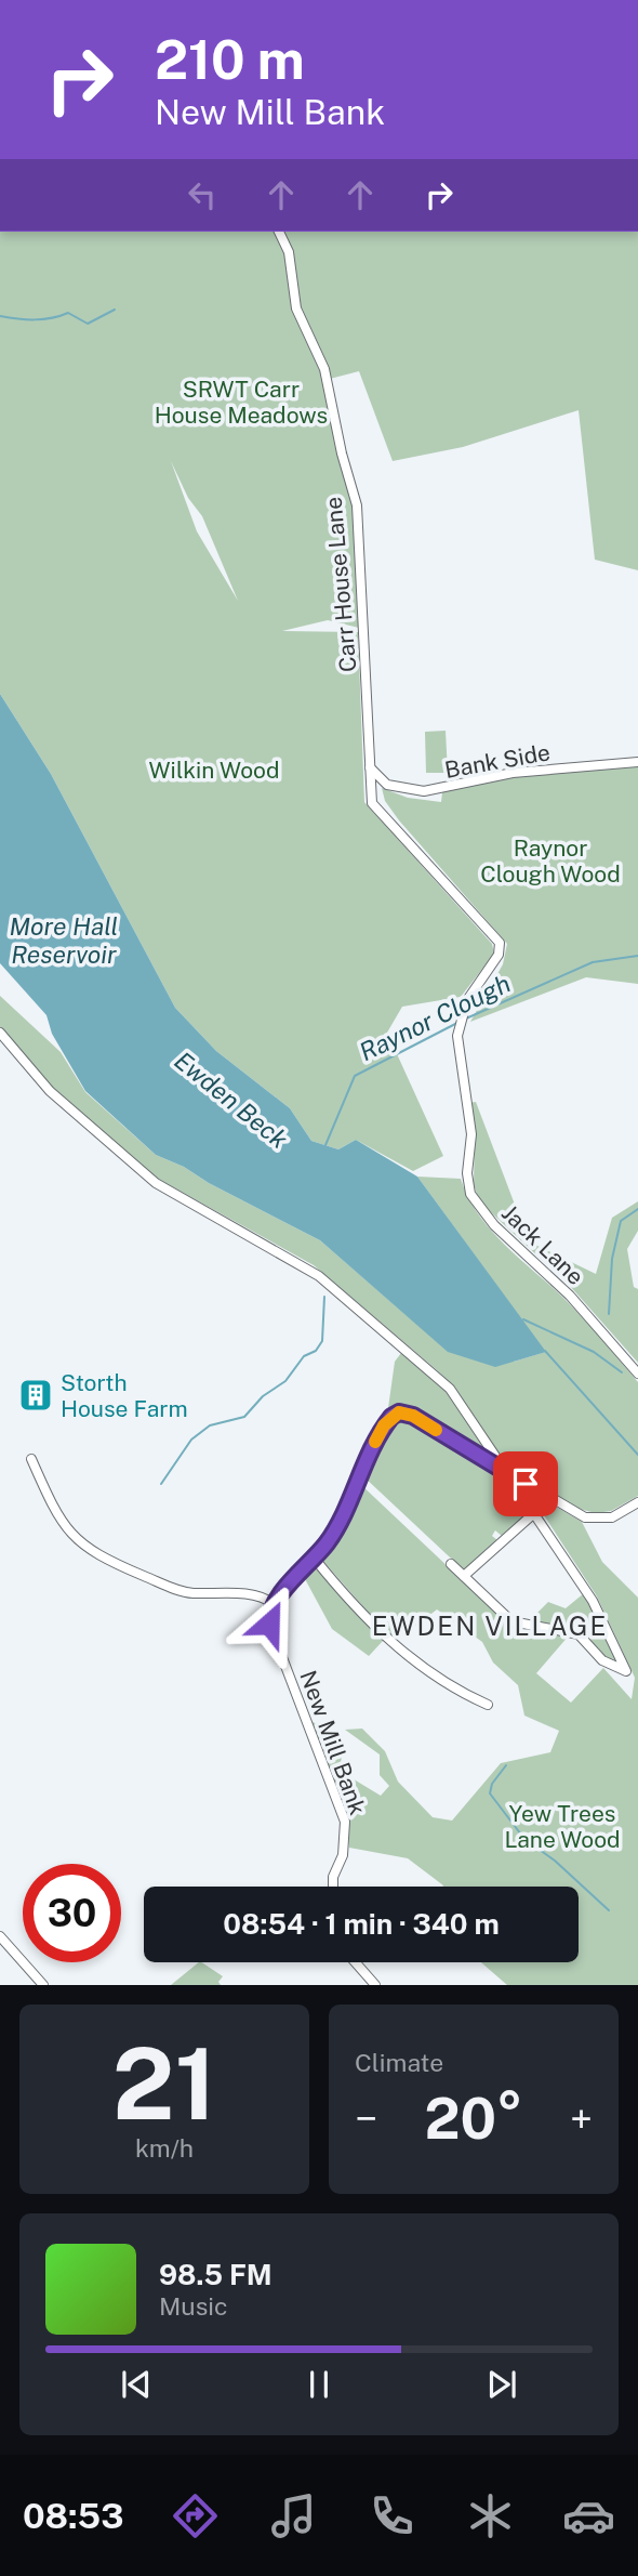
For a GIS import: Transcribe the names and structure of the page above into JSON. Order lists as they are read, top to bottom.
{
  "streets": {
    "street": [
      "Carr House Lane",
      "Bank Side",
      "Jack Lane",
      "New Mill Bank"
    ]
  },
  "crossings": [
    ["Carr House Lane", "Bank Side"],
    ["Carr House Lane", "Jack Lane"]
  ],
  "districts": ["EWDEN VILLAGE"],
  "water": ["More Hall Reservoir", "Raynor Clough", "Ewden Beck"],
  "parks": [
    "SRWT Carr House Meadows",
    "Wilkin Wood",
    "Raynor Clough Wood",
    "Yew Trees Lane Wood"
  ],
  "places": {
    "building": ["Storth House Farm"]
  },
  "page": {
    "turn": ["210 m", "New Mill Bank"],
    "limit": "30",
    "trip": "08:54 · 1 min · 340 m",
    "tile": [
      ["21", "km/h"],
      "Climate"
    ],
    "heat": ["−", "20°", "+"],
    "song": ["98.5 FM", "Music"],
    "tabs": "08:53"
  }
}
